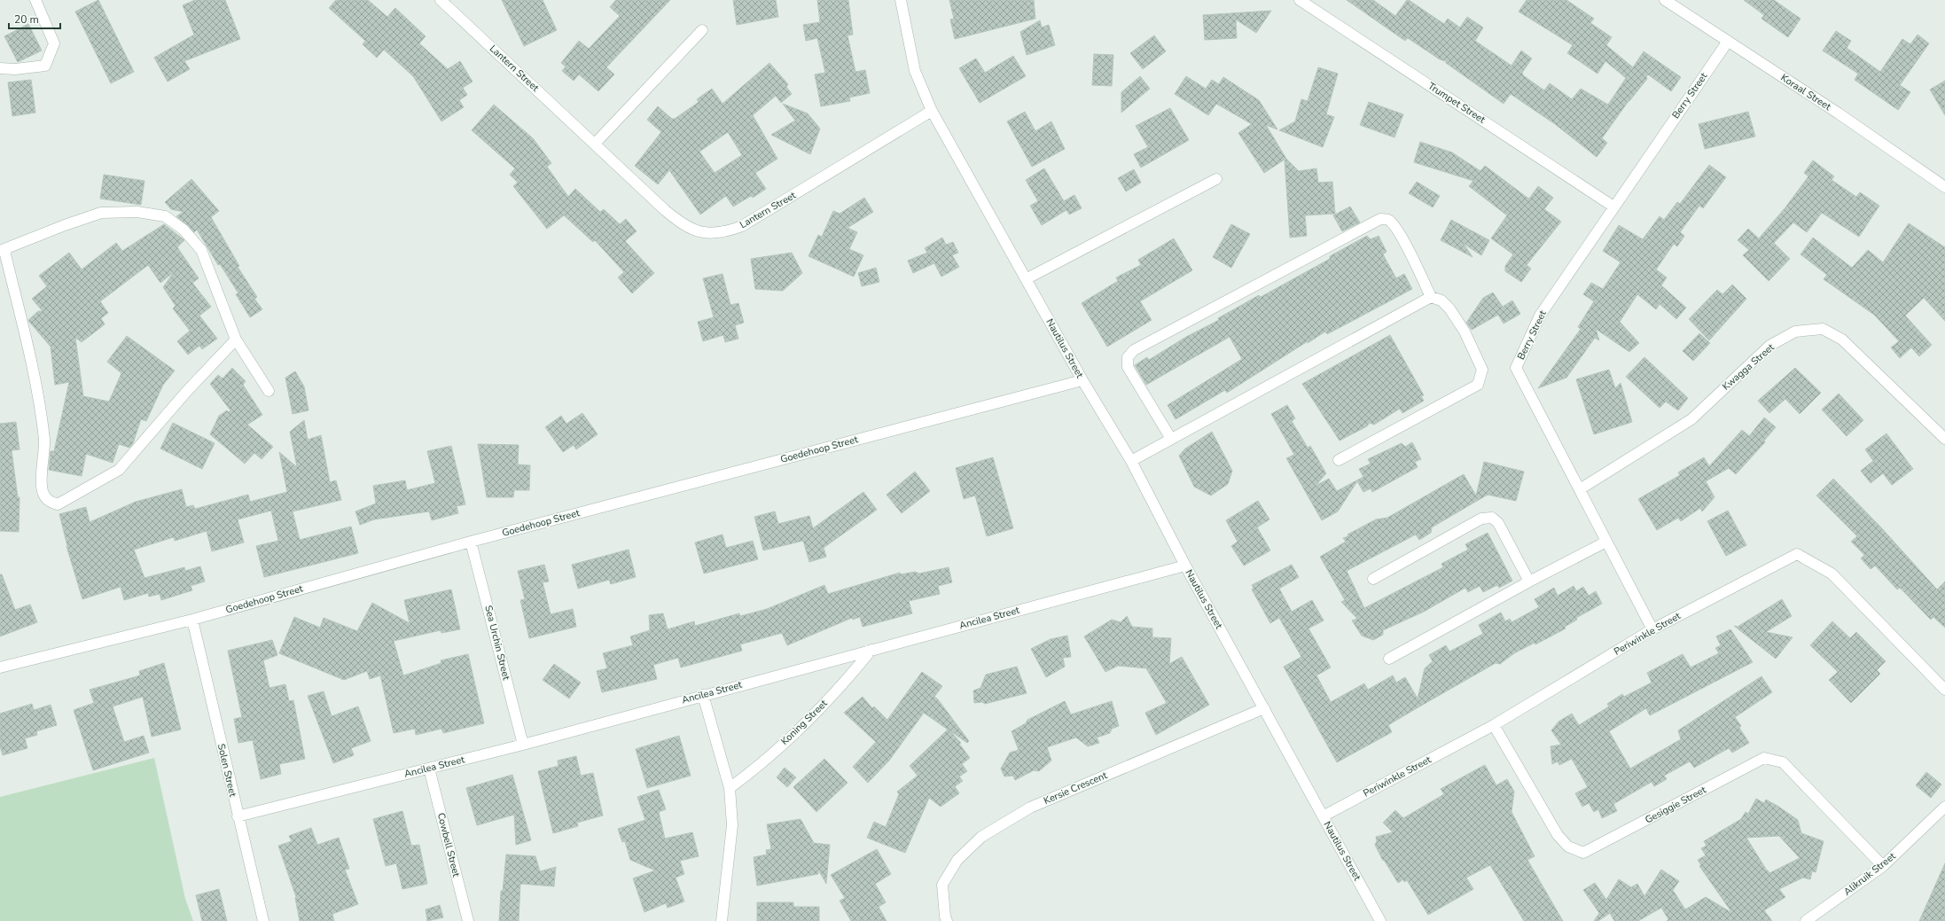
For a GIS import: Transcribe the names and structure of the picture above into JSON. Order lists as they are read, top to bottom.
{
  "streets": {
    "street": [
      "Lantern Street",
      "Koraal Street",
      "Berry Street",
      "Trumpet Street",
      "Nautilus Street",
      "Kwagga Street",
      "Goedehoop Street",
      "Ancilea Street",
      "Periwinkle Street",
      "Sea Urchin Street",
      "Koning Street",
      "Solen Street",
      "Kersie Crescent",
      "Gesiggie Street",
      "Cowbell Street",
      "Alikruik Street"
    ]
  },
  "crossings": [
    ["Lantern Street", "Nautilus Street"],
    ["Koraal Street", "Berry Street"],
    ["Berry Street", "Trumpet Street"],
    ["Berry Street", "Kwagga Street"],
    ["Berry Street", "Periwinkle Street"],
    ["Nautilus Street", "Goedehoop Street"],
    ["Nautilus Street", "Ancilea Street"],
    ["Nautilus Street", "Periwinkle Street"],
    ["Nautilus Street", "Kersie Crescent"],
    ["Goedehoop Street", "Sea Urchin Street"],
    ["Goedehoop Street", "Solen Street"],
    ["Ancilea Street", "Sea Urchin Street"],
    ["Ancilea Street", "Koning Street"],
    ["Ancilea Street", "Solen Street"],
    ["Ancilea Street", "Cowbell Street"],
    ["Periwinkle Street", "Gesiggie Street"],
    ["Gesiggie Street", "Alikruik Street"]
  ],
  "scale_bar": "20 m"
}
